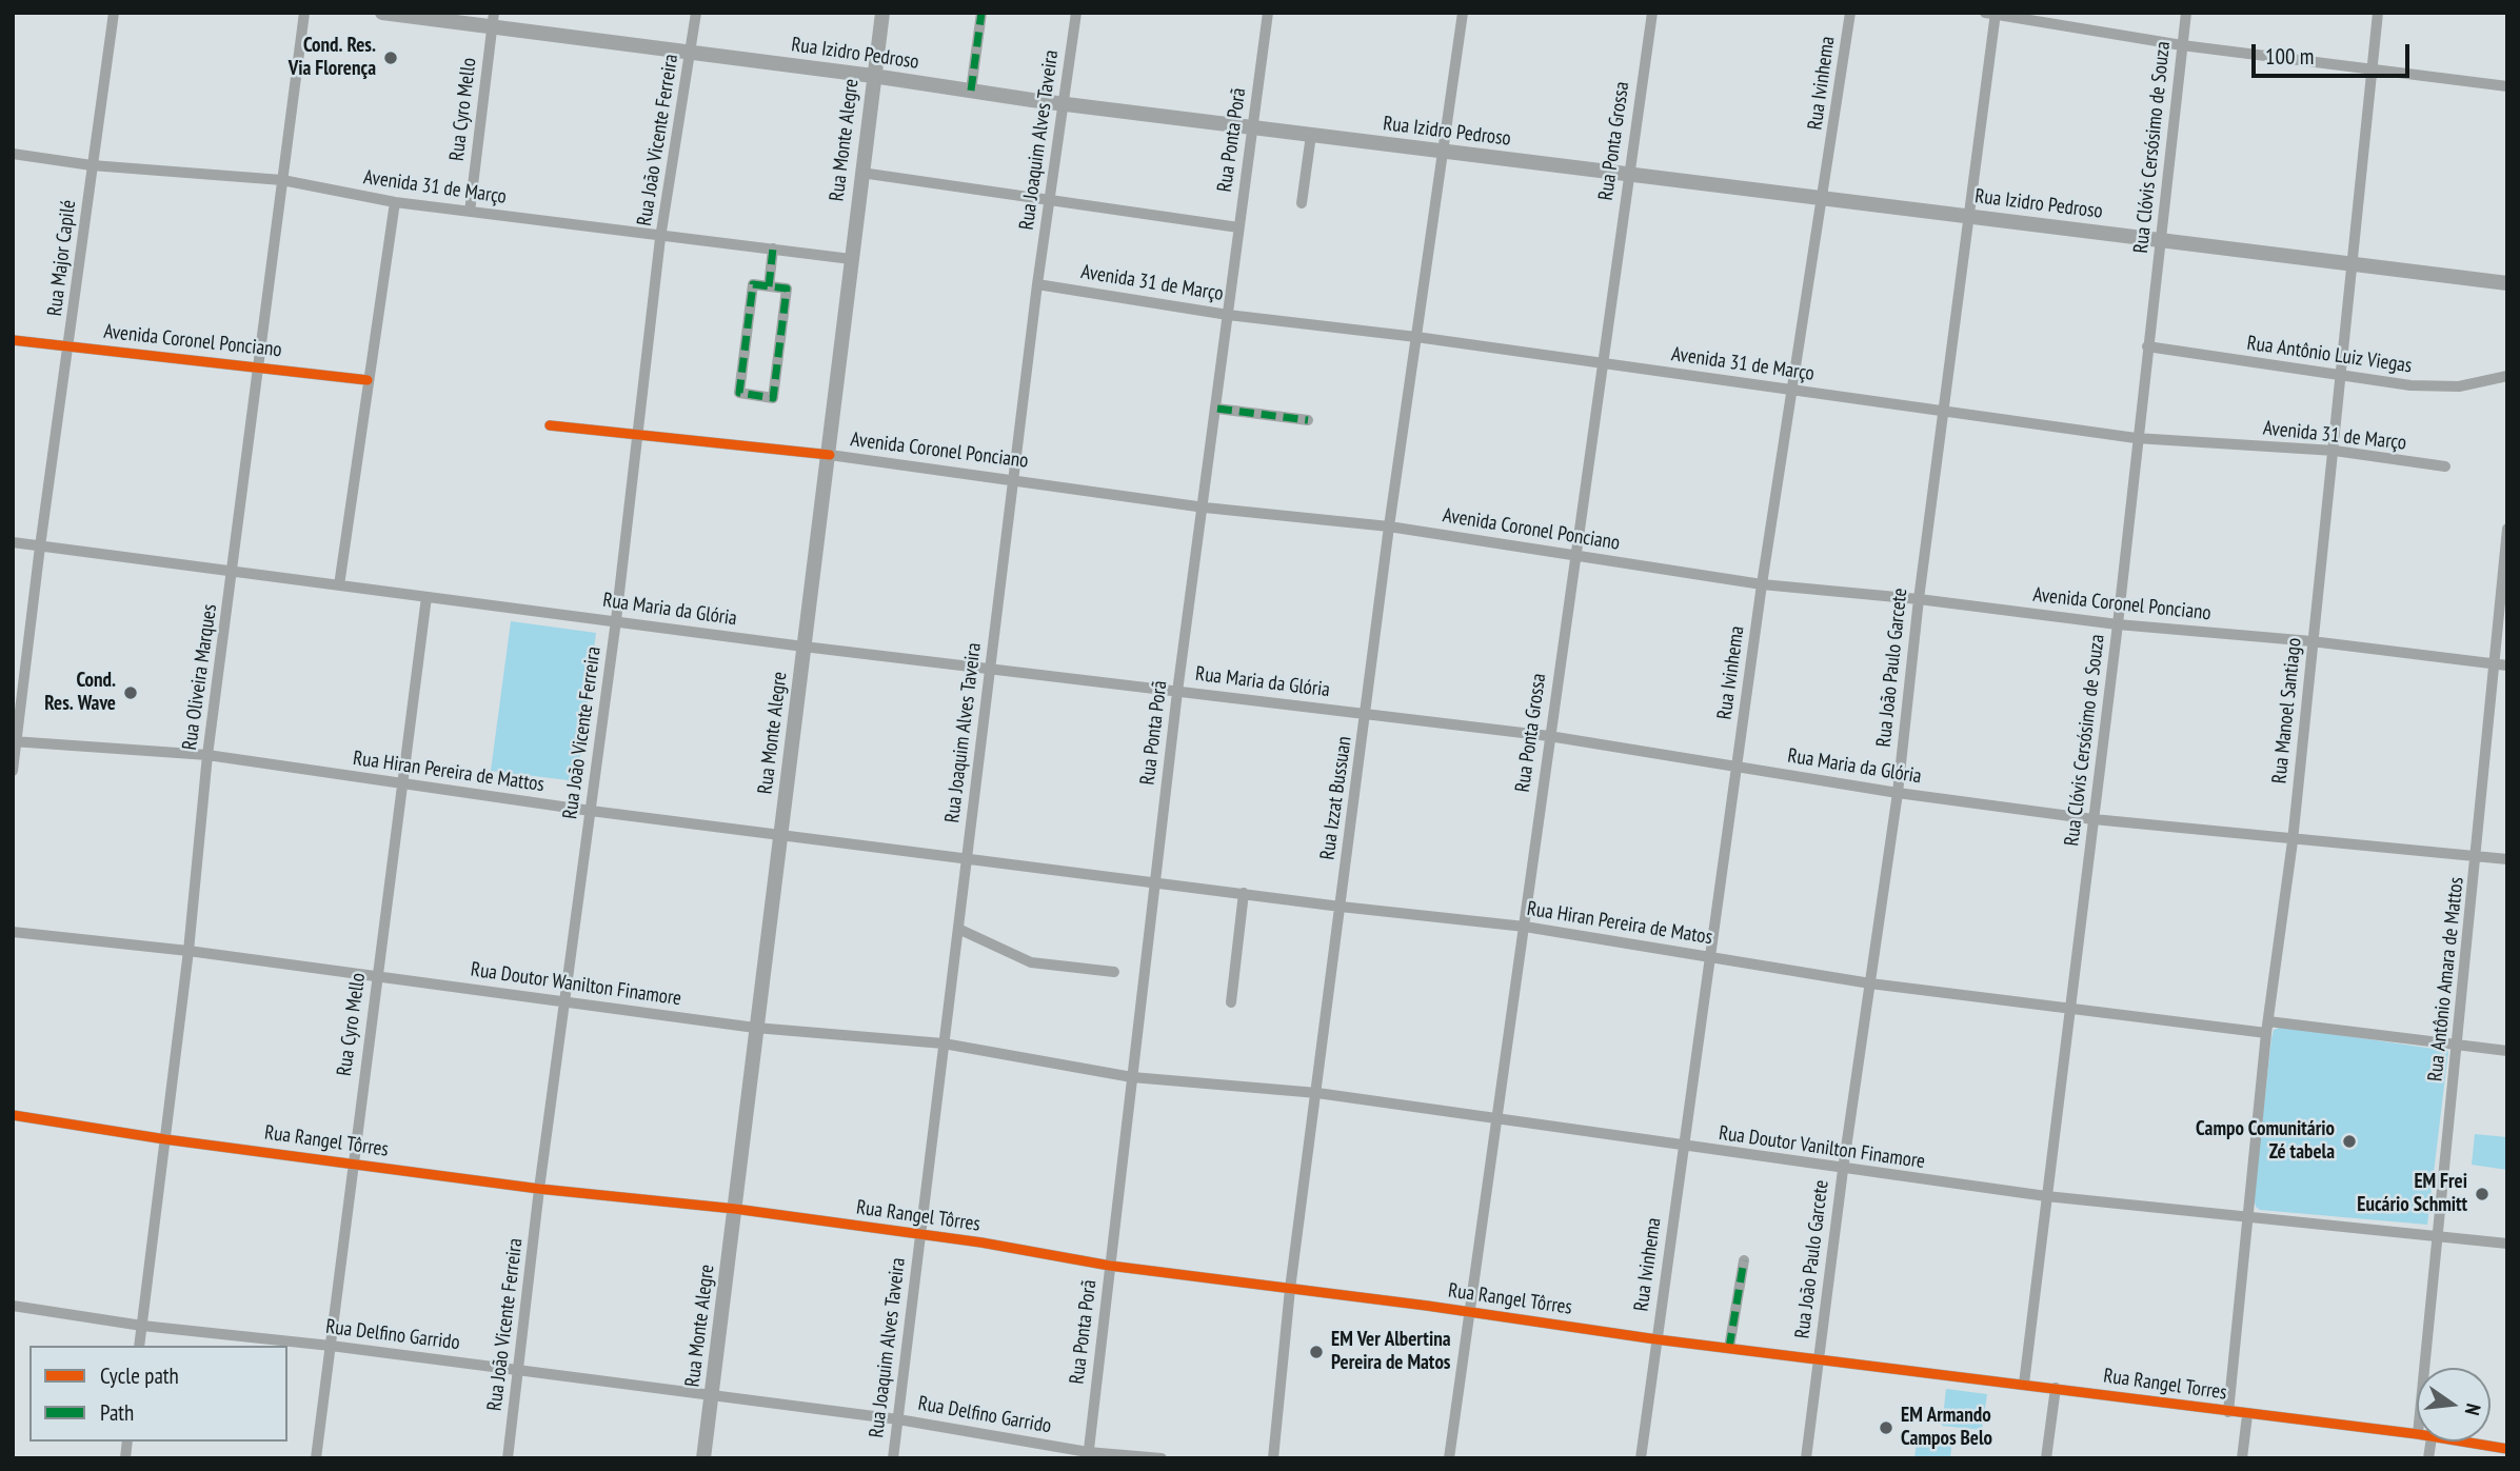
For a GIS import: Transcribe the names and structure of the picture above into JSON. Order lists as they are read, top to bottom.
{
  "streets": {
    "street": [
      "Rua Izidro Pedroso",
      "Rua Ivinhema",
      "Rua Cyro Mello",
      "Rua João Vicente Ferreira",
      "Rua Monte Alegre",
      "Rua Joaquim Alves Taveira",
      "Rua Ponta Porã",
      "Rua Ponta Grossa",
      "Rua Clóvis Cersósimo de Souza",
      "Avenida 31 de Março",
      "Rua Major Capilé",
      "Avenida Coronel Ponciano",
      "Rua Antônio Luiz Viegas",
      "Rua Maria da Glória",
      "Rua João Paulo Garcete",
      "Rua Oliveira Marques",
      "Rua Manoel Santiago",
      "Rua Hiran Pereira de Mattos",
      "Rua Izzat Bussuan",
      "Rua Hiran Pereira de Matos",
      "Rua Antônio Amara de Mattos",
      "Rua Doutor Wanilton Finamore",
      "Rua Rangel Tôrres",
      "Rua Doutor Vanilton Finamore",
      "Rua Delfino Garrido",
      "Rua Rangel Torres"
    ]
  },
  "crossings": [
    ["Rua Izidro Pedroso", "Rua Ivinhema"],
    ["Rua Izidro Pedroso", "Rua Cyro Mello"],
    ["Rua Izidro Pedroso", "Rua João Vicente Ferreira"],
    ["Rua Izidro Pedroso", "Rua Monte Alegre"],
    ["Rua Izidro Pedroso", "Rua Joaquim Alves Taveira"],
    ["Rua Izidro Pedroso", "Rua Ponta Porã"],
    ["Rua Izidro Pedroso", "Rua Ponta Grossa"],
    ["Rua Izidro Pedroso", "Rua Clóvis Cersósimo de Souza"],
    ["Rua Izidro Pedroso", "Rua João Paulo Garcete"],
    ["Rua Izidro Pedroso", "Rua Manoel Santiago"],
    ["Rua Izidro Pedroso", "Rua Izzat Bussuan"],
    ["Rua Ivinhema", "Avenida 31 de Março"],
    ["Rua Ivinhema", "Avenida Coronel Ponciano"],
    ["Rua Ivinhema", "Rua Maria da Glória"],
    ["Rua Ivinhema", "Rua Hiran Pereira de Matos"],
    ["Rua Ivinhema", "Rua Rangel Tôrres"],
    ["Rua Ivinhema", "Rua Doutor Vanilton Finamore"],
    ["Rua Cyro Mello", "Avenida 31 de Março"],
    ["Rua Cyro Mello", "Rua Maria da Glória"],
    ["Rua Cyro Mello", "Rua Hiran Pereira de Mattos"],
    ["Rua Cyro Mello", "Rua Doutor Wanilton Finamore"],
    ["Rua Cyro Mello", "Rua Rangel Tôrres"],
    ["Rua Cyro Mello", "Rua Delfino Garrido"],
    ["Rua João Vicente Ferreira", "Avenida 31 de Março"],
    ["Rua João Vicente Ferreira", "Avenida Coronel Ponciano"],
    ["Rua João Vicente Ferreira", "Rua Maria da Glória"],
    ["Rua João Vicente Ferreira", "Rua Hiran Pereira de Mattos"],
    ["Rua João Vicente Ferreira", "Rua Doutor Wanilton Finamore"],
    ["Rua João Vicente Ferreira", "Rua Rangel Tôrres"],
    ["Rua João Vicente Ferreira", "Rua Delfino Garrido"],
    ["Rua Monte Alegre", "Avenida 31 de Março"],
    ["Rua Monte Alegre", "Avenida Coronel Ponciano"],
    ["Rua Monte Alegre", "Rua Maria da Glória"],
    ["Rua Monte Alegre", "Rua Hiran Pereira de Mattos"],
    ["Rua Monte Alegre", "Rua Doutor Wanilton Finamore"],
    ["Rua Monte Alegre", "Rua Rangel Tôrres"],
    ["Rua Monte Alegre", "Rua Delfino Garrido"],
    ["Rua Joaquim Alves Taveira", "Avenida 31 de Março"],
    ["Rua Joaquim Alves Taveira", "Avenida Coronel Ponciano"],
    ["Rua Joaquim Alves Taveira", "Rua Maria da Glória"],
    ["Rua Joaquim Alves Taveira", "Rua Hiran Pereira de Mattos"],
    ["Rua Joaquim Alves Taveira", "Rua Hiran Pereira de Matos"],
    ["Rua Joaquim Alves Taveira", "Rua Doutor Wanilton Finamore"],
    ["Rua Joaquim Alves Taveira", "Rua Rangel Tôrres"],
    ["Rua Joaquim Alves Taveira", "Rua Delfino Garrido"],
    ["Rua Ponta Porã", "Avenida 31 de Março"],
    ["Rua Ponta Porã", "Avenida Coronel Ponciano"],
    ["Rua Ponta Porã", "Rua Maria da Glória"],
    ["Rua Ponta Porã", "Rua Hiran Pereira de Matos"],
    ["Rua Ponta Porã", "Rua Doutor Wanilton Finamore"],
    ["Rua Ponta Porã", "Rua Rangel Tôrres"],
    ["Rua Ponta Porã", "Rua Doutor Vanilton Finamore"],
    ["Rua Ponta Porã", "Rua Delfino Garrido"],
    ["Rua Ponta Grossa", "Avenida 31 de Março"],
    ["Rua Ponta Grossa", "Avenida Coronel Ponciano"],
    ["Rua Ponta Grossa", "Rua Maria da Glória"],
    ["Rua Ponta Grossa", "Rua Hiran Pereira de Matos"],
    ["Rua Ponta Grossa", "Rua Rangel Tôrres"],
    ["Rua Ponta Grossa", "Rua Doutor Vanilton Finamore"],
    ["Rua Clóvis Cersósimo de Souza", "Avenida 31 de Março"],
    ["Rua Clóvis Cersósimo de Souza", "Avenida Coronel Ponciano"],
    ["Rua Clóvis Cersósimo de Souza", "Rua Antônio Luiz Viegas"],
    ["Rua Clóvis Cersósimo de Souza", "Rua Maria da Glória"],
    ["Rua Clóvis Cersósimo de Souza", "Rua Hiran Pereira de Matos"],
    ["Rua Clóvis Cersósimo de Souza", "Rua Doutor Vanilton Finamore"],
    ["Rua Clóvis Cersósimo de Souza", "Rua Rangel Torres"],
    ["Avenida 31 de Março", "Rua Major Capilé"],
    ["Avenida 31 de Março", "Rua João Paulo Garcete"],
    ["Avenida 31 de Março", "Rua Oliveira Marques"],
    ["Avenida 31 de Março", "Rua Manoel Santiago"],
    ["Avenida 31 de Março", "Rua Izzat Bussuan"],
    ["Rua Major Capilé", "Avenida Coronel Ponciano"],
    ["Rua Major Capilé", "Rua Maria da Glória"],
    ["Rua Major Capilé", "Rua Hiran Pereira de Mattos"],
    ["Avenida Coronel Ponciano", "Rua João Paulo Garcete"],
    ["Avenida Coronel Ponciano", "Rua Oliveira Marques"],
    ["Avenida Coronel Ponciano", "Rua Manoel Santiago"],
    ["Avenida Coronel Ponciano", "Rua Izzat Bussuan"],
    ["Avenida Coronel Ponciano", "Rua Antônio Amara de Mattos"],
    ["Rua Antônio Luiz Viegas", "Rua Manoel Santiago"],
    ["Rua Maria da Glória", "Rua João Paulo Garcete"],
    ["Rua Maria da Glória", "Rua Oliveira Marques"],
    ["Rua Maria da Glória", "Rua Manoel Santiago"],
    ["Rua Maria da Glória", "Rua Izzat Bussuan"],
    ["Rua Maria da Glória", "Rua Antônio Amara de Mattos"],
    ["Rua João Paulo Garcete", "Rua Hiran Pereira de Matos"],
    ["Rua João Paulo Garcete", "Rua Rangel Tôrres"],
    ["Rua João Paulo Garcete", "Rua Doutor Vanilton Finamore"],
    ["Rua João Paulo Garcete", "Rua Rangel Torres"],
    ["Rua Oliveira Marques", "Rua Hiran Pereira de Mattos"],
    ["Rua Oliveira Marques", "Rua Doutor Wanilton Finamore"],
    ["Rua Oliveira Marques", "Rua Rangel Tôrres"],
    ["Rua Oliveira Marques", "Rua Delfino Garrido"],
    ["Rua Manoel Santiago", "Rua Hiran Pereira de Matos"],
    ["Rua Manoel Santiago", "Rua Doutor Vanilton Finamore"],
    ["Rua Manoel Santiago", "Rua Rangel Torres"],
    ["Rua Hiran Pereira de Mattos", "Rua Hiran Pereira de Matos"],
    ["Rua Izzat Bussuan", "Rua Hiran Pereira de Matos"],
    ["Rua Izzat Bussuan", "Rua Rangel Tôrres"],
    ["Rua Izzat Bussuan", "Rua Doutor Vanilton Finamore"],
    ["Rua Hiran Pereira de Matos", "Rua Antônio Amara de Mattos"],
    ["Rua Antônio Amara de Mattos", "Rua Doutor Vanilton Finamore"],
    ["Rua Doutor Wanilton Finamore", "Rua Doutor Vanilton Finamore"],
    ["Rua Rangel Tôrres", "Rua Rangel Torres"]
  ],
  "places": [
    "Cond. Res. Via Florença",
    "Cond. Res. Wave",
    "Campo Comunitário Zé tabela",
    "EM Frei Eucário Schmitt",
    "EM Ver Albertina Pereira de Matos",
    "EM Armando Campos Belo"
  ],
  "legend": ["Cycle path", "Path"],
  "scale_bar": "100 m",
  "north": "right"
}
